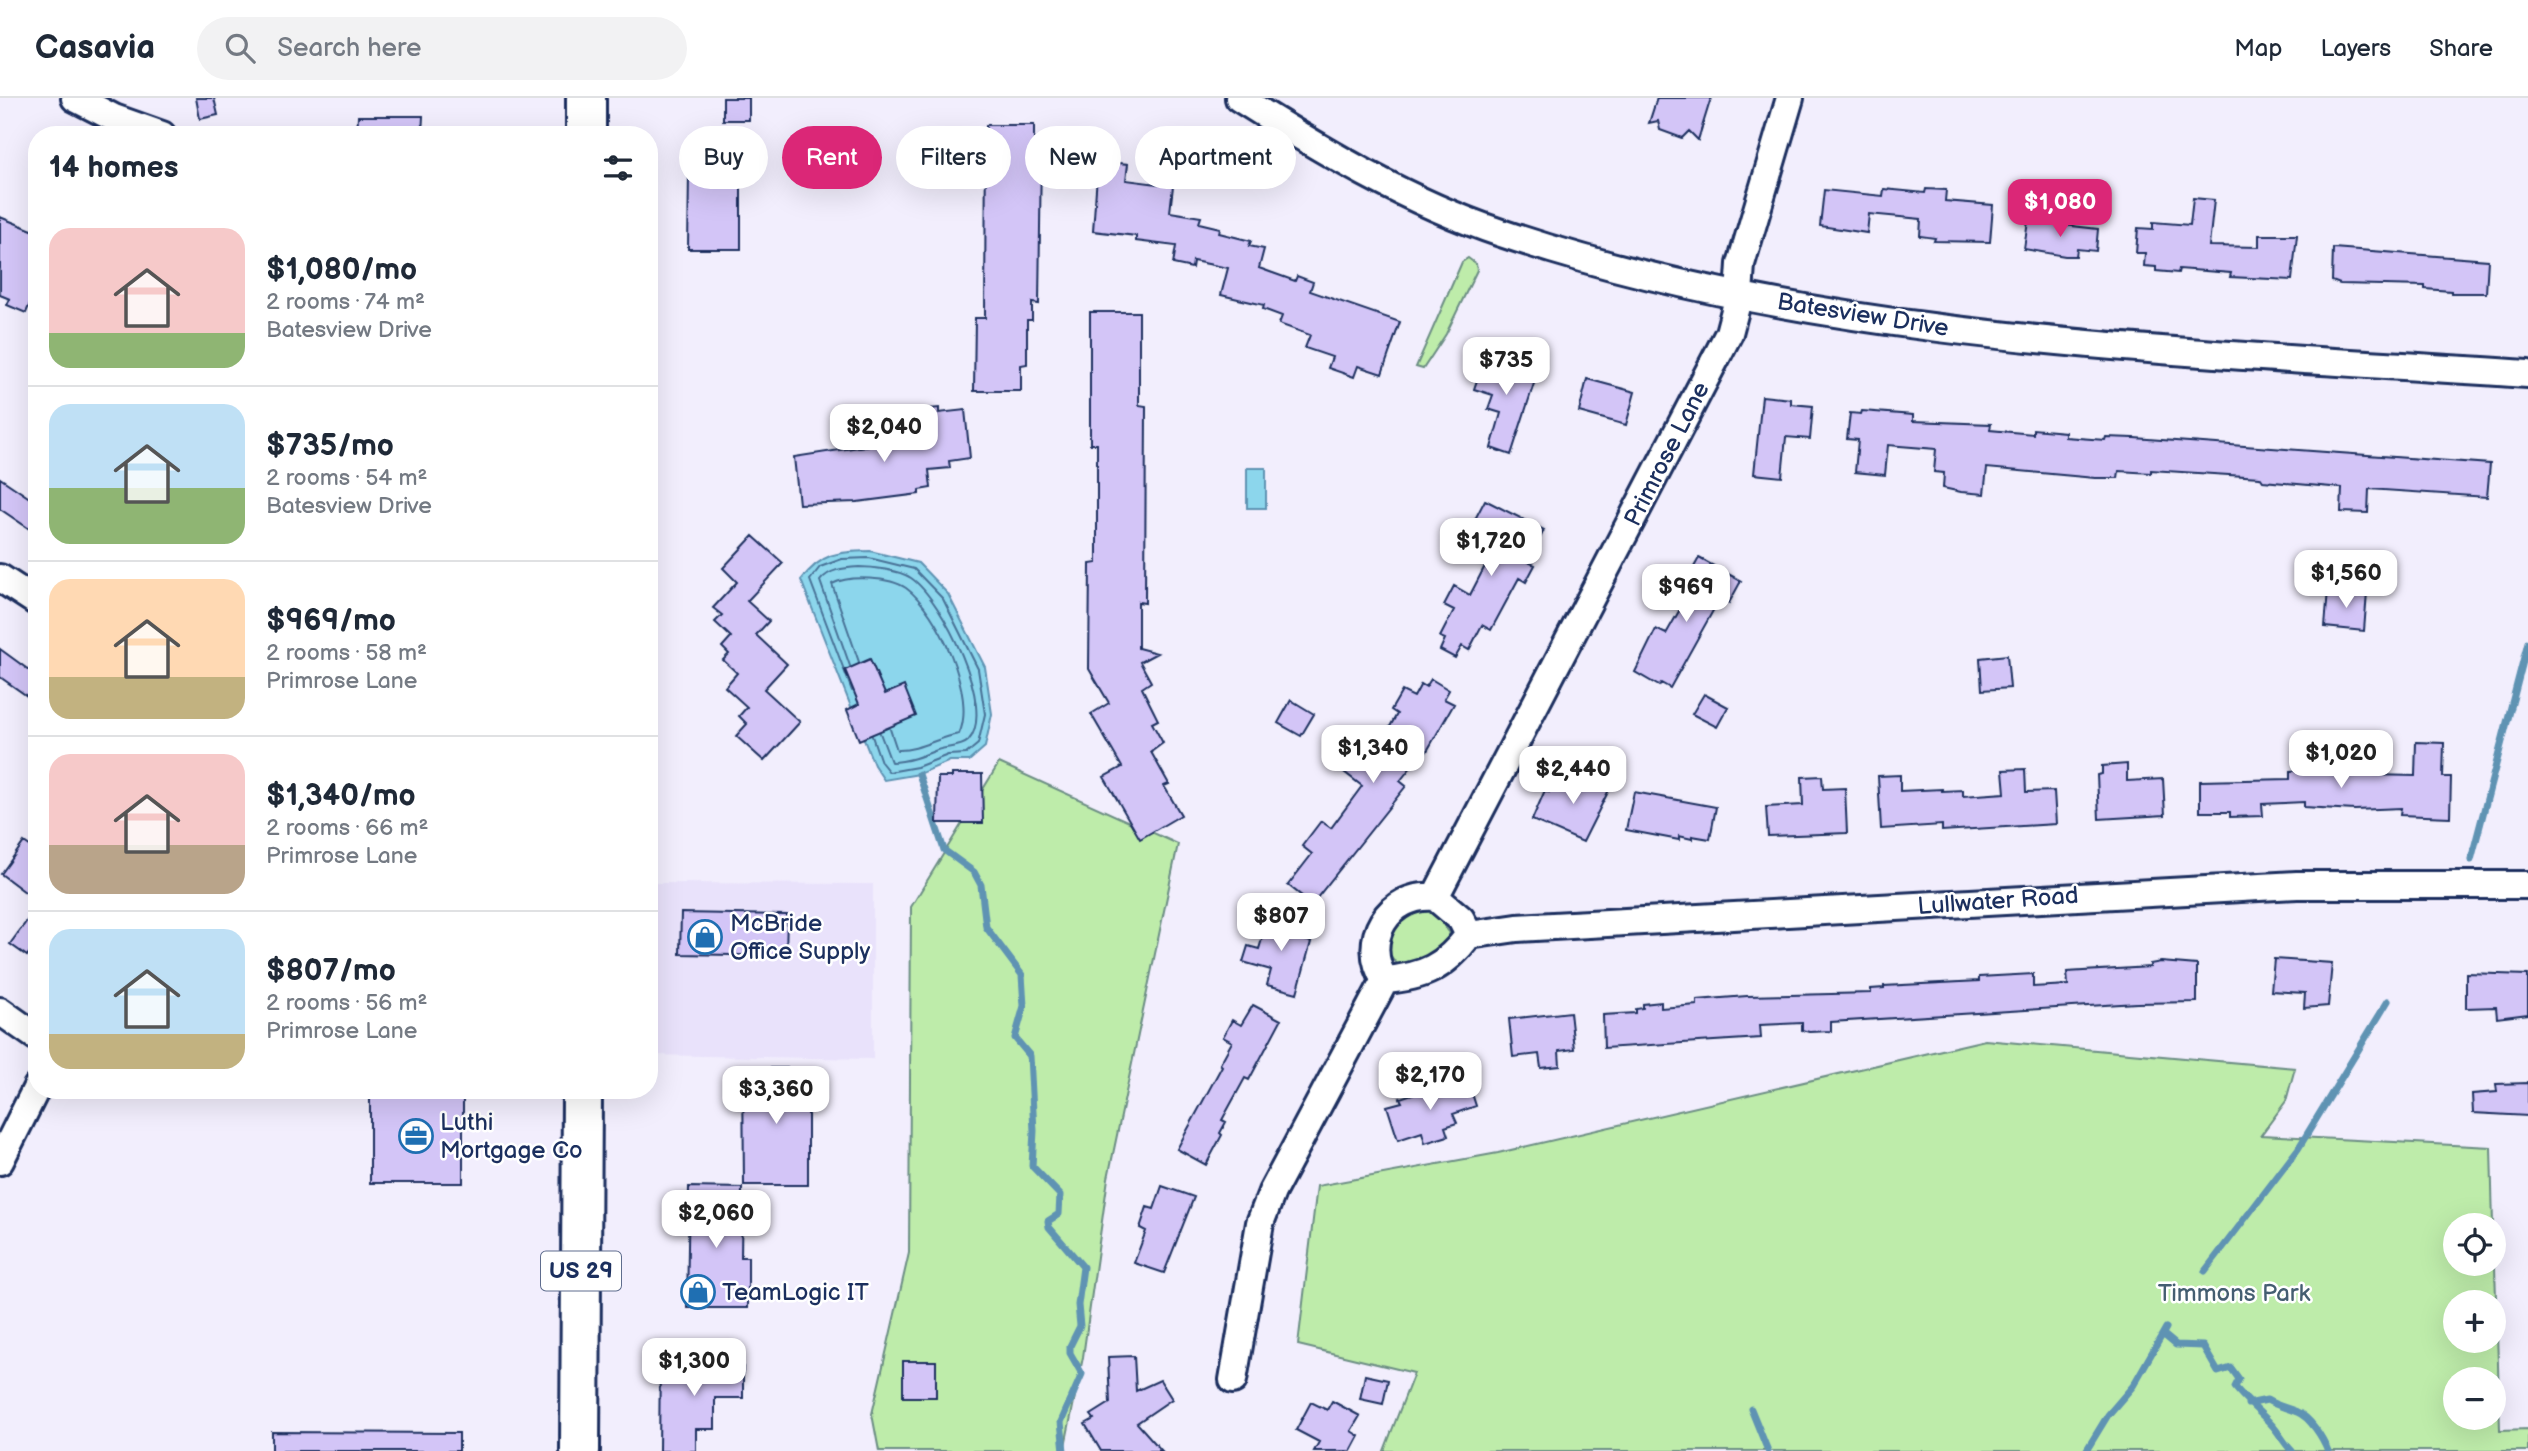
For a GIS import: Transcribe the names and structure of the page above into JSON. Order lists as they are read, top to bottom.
{
  "streets": {
    "main road": ["US 29"],
    "street": ["Batesview Drive", "Primrose Lane", "Lullwater Road"]
  },
  "crossings": [
    ["Batesview Drive", "Primrose Lane"],
    ["Primrose Lane", "Lullwater Road"]
  ],
  "parks": ["Timmons Park"],
  "places": {
    "shop": ["McBride Office Supply", "TeamLogic IT"],
    "office": ["Luthi Mortgage Co"]
  },
  "page": {
    "header": "Casavia",
    "search": "Search here",
    "nav": ["Map", "Layers", "Share"],
    "chip": [
      "Buy",
      "Rent",
      "Filters",
      "New",
      "Apartment"
    ],
    "heading": "14 homes",
    "price": [
      "$1,080",
      "$735",
      "$2,040",
      "$1,720",
      "$1,560",
      "$969",
      "$1,340",
      "$1,020",
      "$2,440",
      "$807",
      "$2,170",
      "$3,360",
      "$2,060",
      "$1,300"
    ],
    "list": [
      {
        "name": "$1,080/mo",
        "note": "2 rooms · 74 m² · Batesview Drive"
      },
      {
        "name": "$735/mo",
        "note": "2 rooms · 54 m² · Batesview Drive"
      },
      {
        "name": "$969/mo",
        "note": "2 rooms · 58 m² · Primrose Lane"
      },
      {
        "name": "$1,340/mo",
        "note": "2 rooms · 66 m² · Primrose Lane"
      },
      {
        "name": "$807/mo",
        "note": "2 rooms · 56 m² · Primrose Lane"
      }
    ],
    "map_buttons": ["+", "−"]
  }
}
